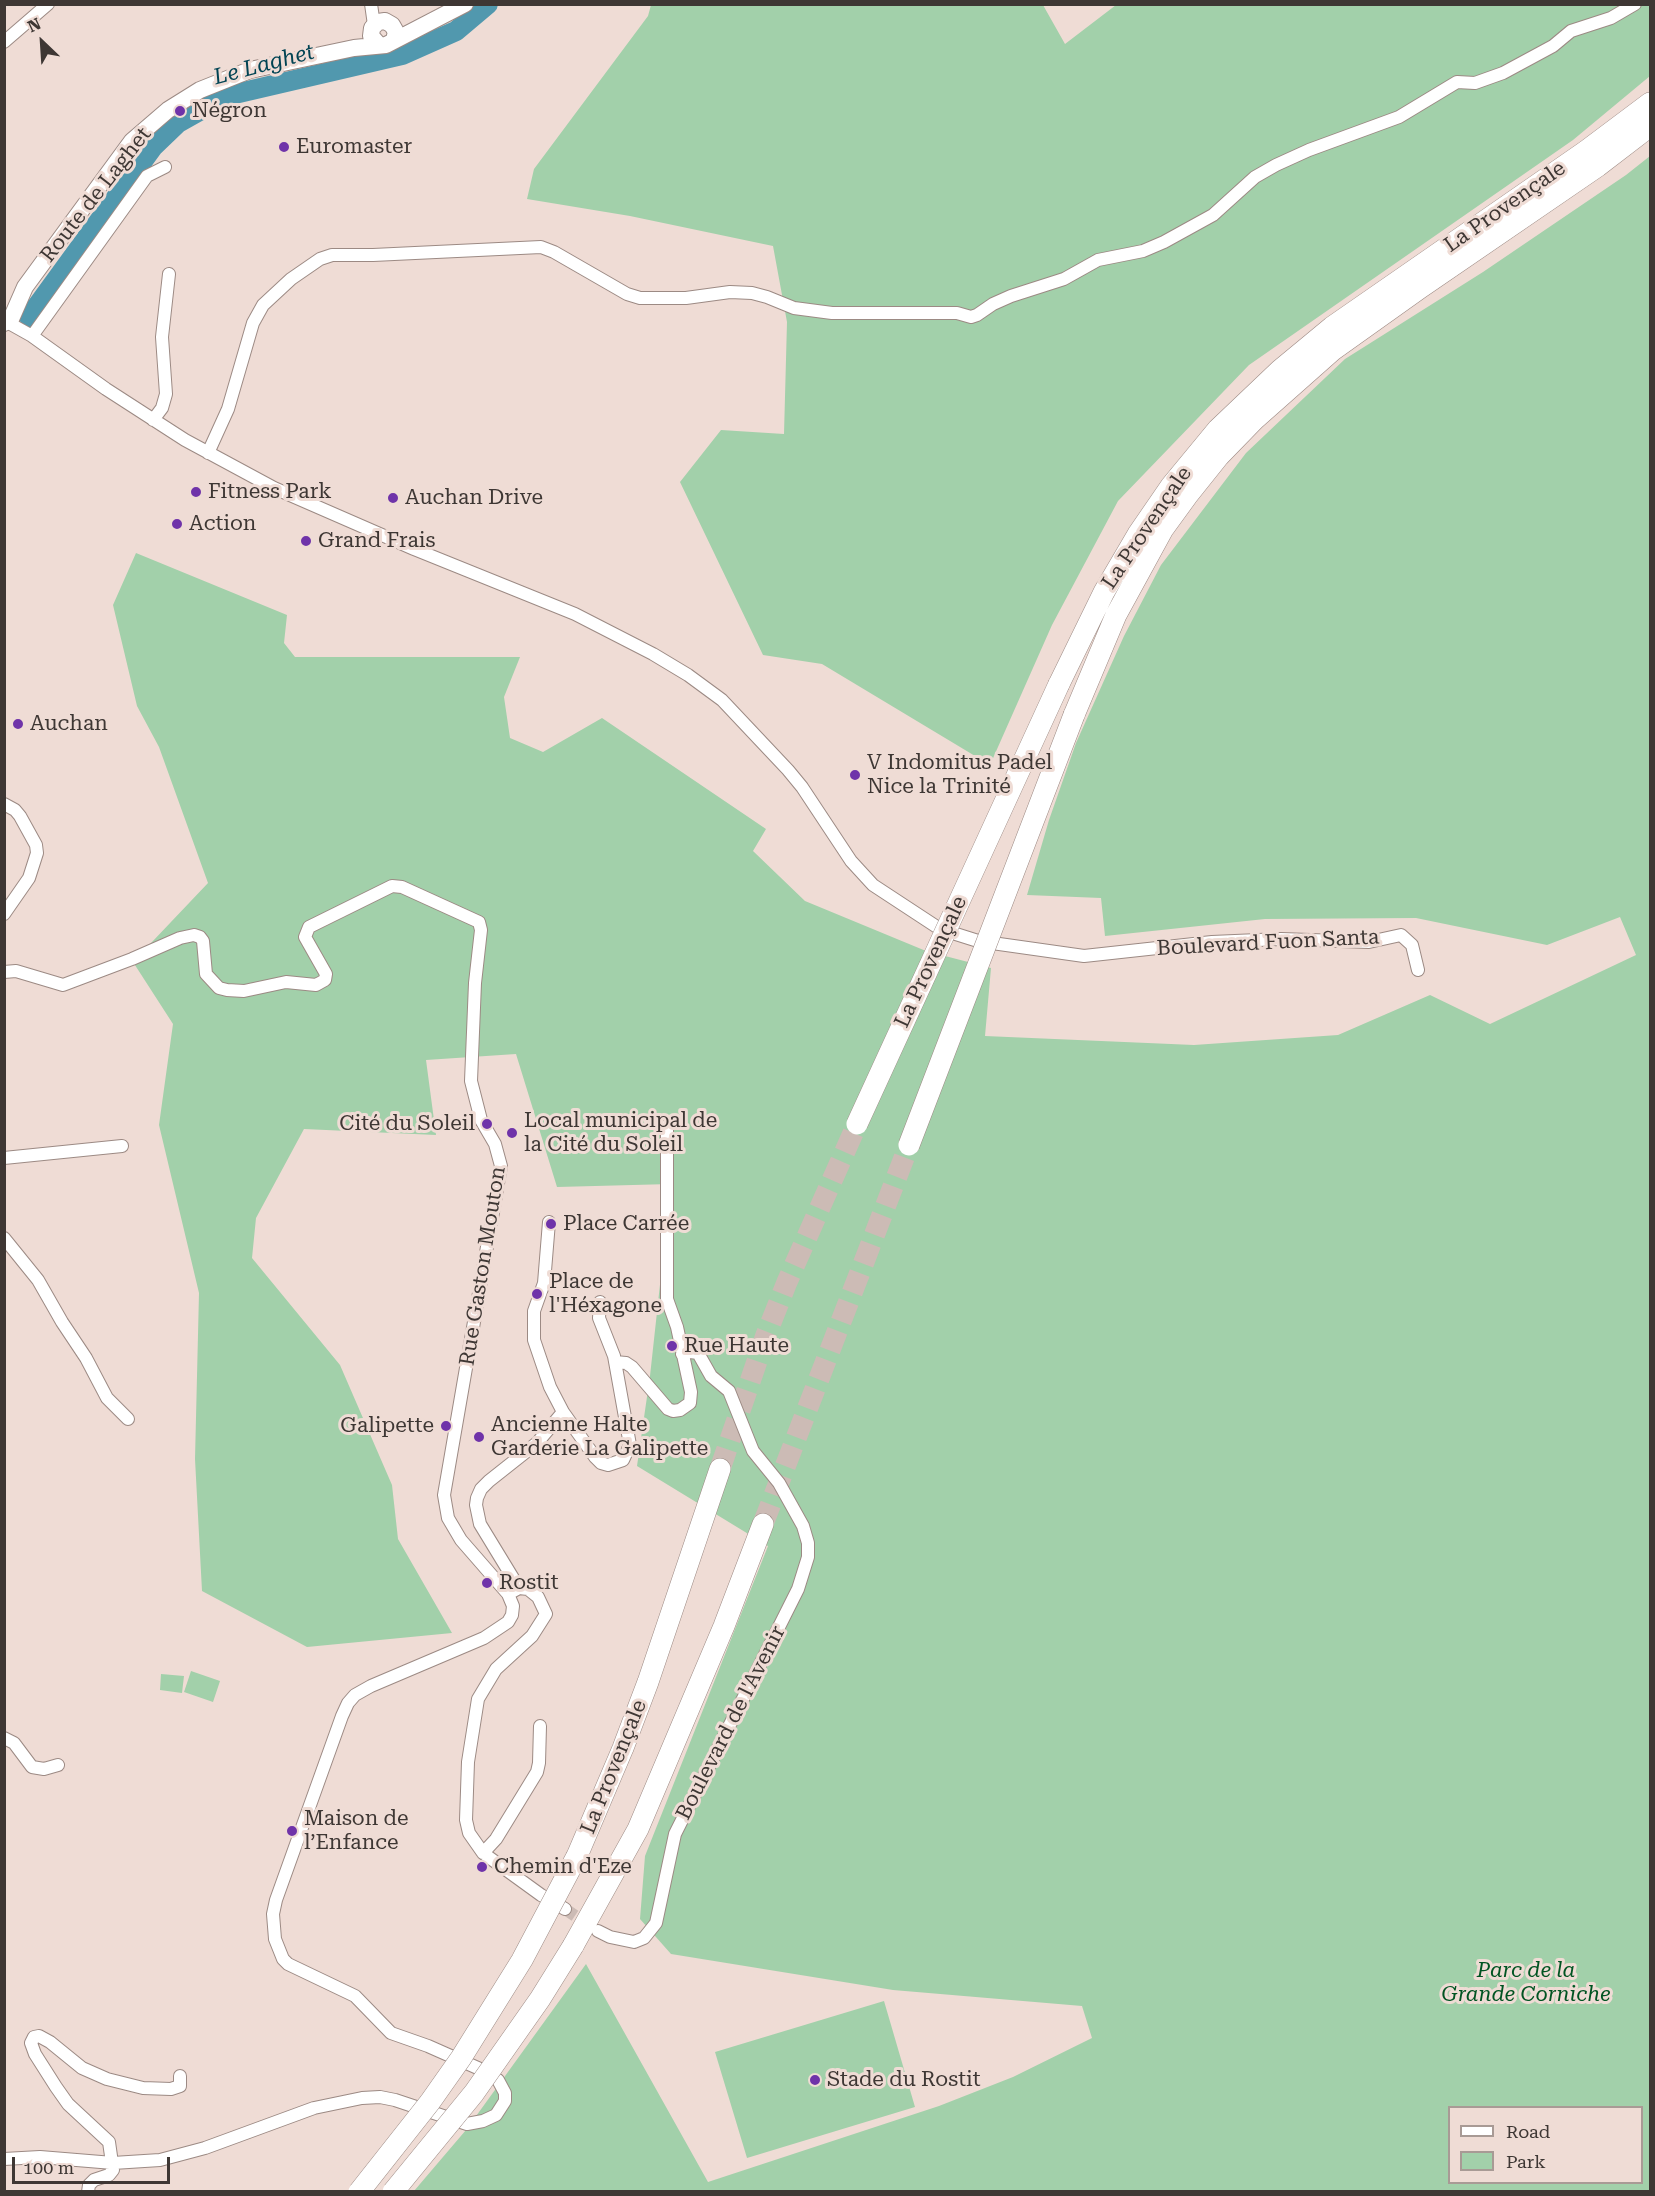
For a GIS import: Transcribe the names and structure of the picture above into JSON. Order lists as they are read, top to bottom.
{
  "streets": {
    "highway": ["La Provençale"],
    "main road": ["Route de Laghet"],
    "street": ["Boulevard Fuon Santa", "Rue Gaston Mouton", "Boulevard de l'Avenir"]
  },
  "crossings": [
    ["Route de Laghet", "Boulevard Fuon Santa"]
  ],
  "water": ["Le Laghet"],
  "parks": ["Parc de la Grande Corniche"],
  "places": [
    "Négron",
    "Euromaster",
    "Fitness Park",
    "Auchan Drive",
    "Action",
    "Grand Frais",
    "Auchan",
    "V Indomitus Padel Nice la Trinité",
    "Cité du Soleil",
    "Local municipal de la Cité du Soleil",
    "Place Carrée",
    "Place de l'Héxagone",
    "Rue Haute",
    "Galipette",
    "Ancienne Halte Garderie La Galipette",
    "Rostit",
    "Maison de l’Enfance",
    "Chemin d'Eze",
    "Stade du Rostit"
  ],
  "legend": ["Road", "Park"],
  "scale_bar": "100 m",
  "north": "top left"
}
